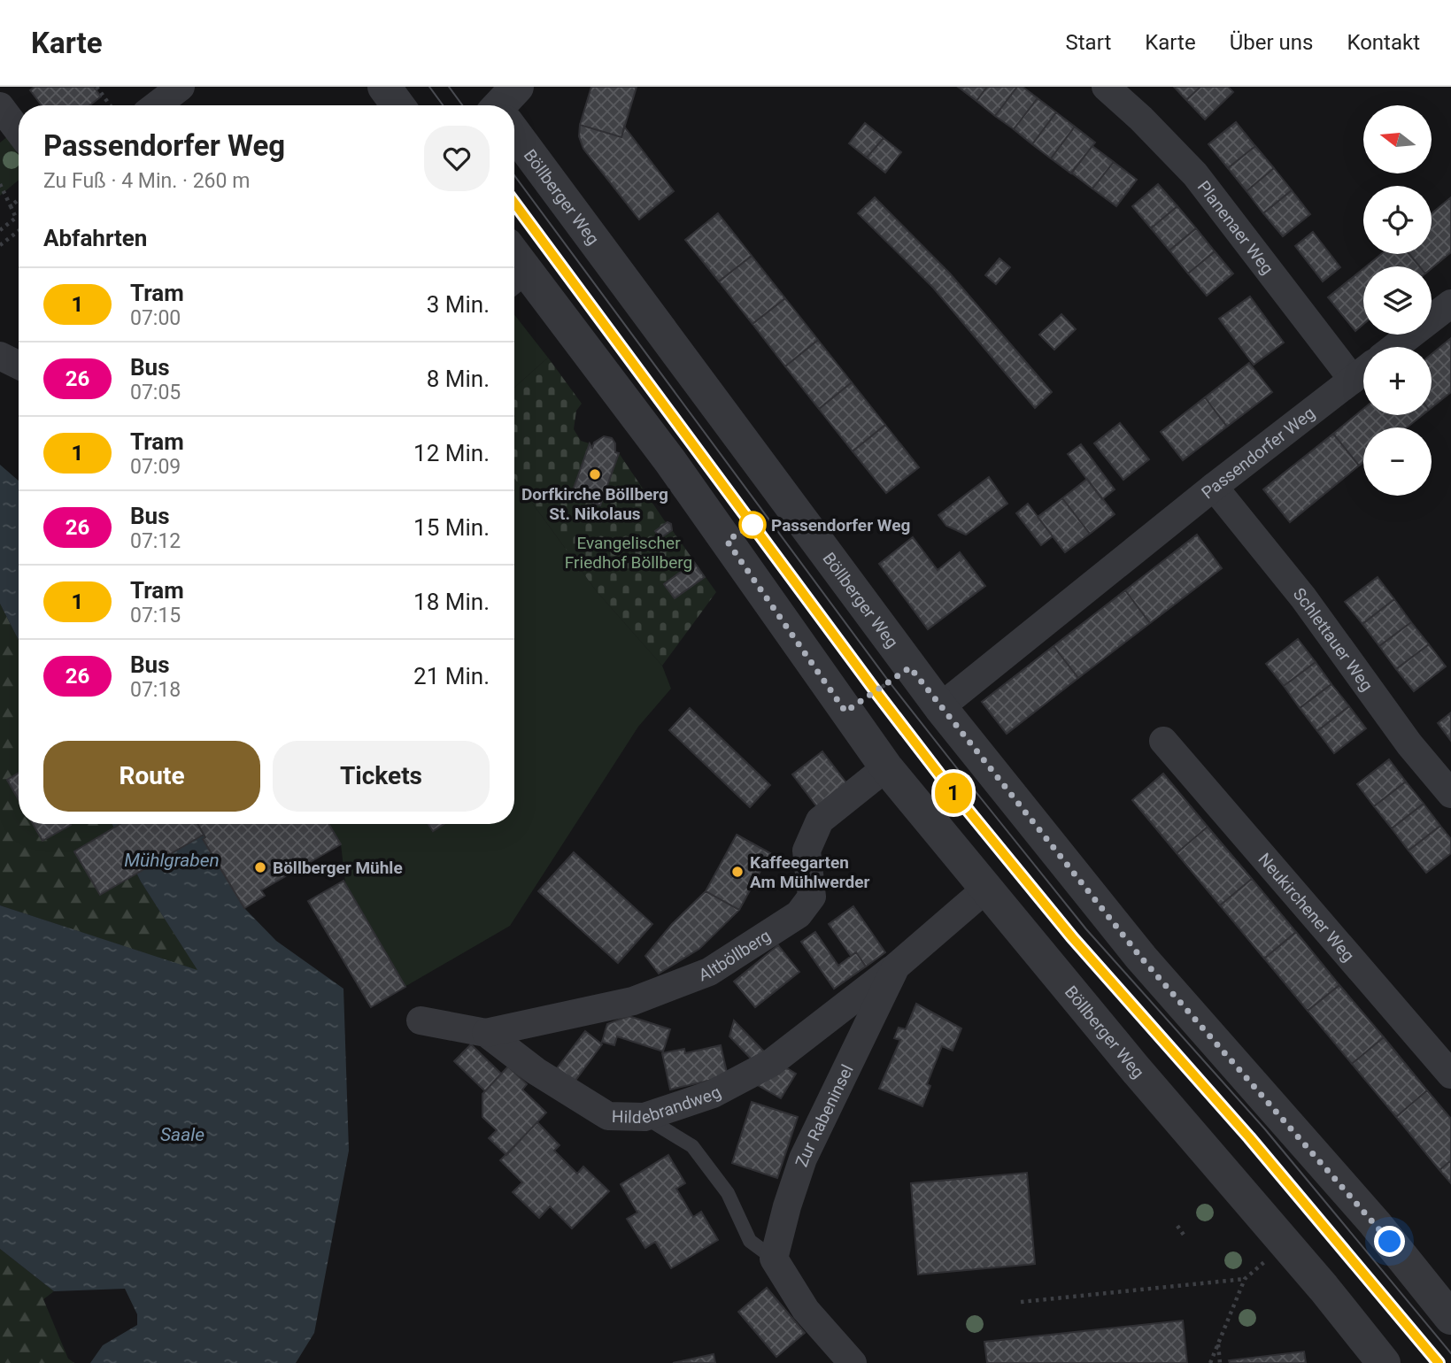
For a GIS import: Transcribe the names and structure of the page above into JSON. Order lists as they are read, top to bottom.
{
  "streets": {
    "street": [
      "Böllberger Weg",
      "Planenaer Weg",
      "Passendorfer Weg",
      "Schlettauer Weg",
      "Neukirchener Weg",
      "Altböllberg",
      "Hildebrandweg",
      "Zur Rabeninsel"
    ]
  },
  "crossings": [
    ["Böllberger Weg", "Passendorfer Weg"],
    ["Böllberger Weg", "Altböllberg"],
    ["Böllberger Weg", "Zur Rabeninsel"],
    ["Planenaer Weg", "Passendorfer Weg"],
    ["Passendorfer Weg", "Schlettauer Weg"],
    ["Altböllberg", "Hildebrandweg"],
    ["Hildebrandweg", "Zur Rabeninsel"]
  ],
  "water": ["Mühlgraben", "Saale"],
  "parks": ["Evangelischer Friedhof Böllberg"],
  "places": [
    "Dorfkirche Böllberg St. Nikolaus",
    "Passendorfer Weg",
    "Böllberger Mühle",
    "Kaffeegarten Am Mühlwerder"
  ],
  "lines": ["tram line 1"],
  "north": "left",
  "page": {
    "header": "Karte",
    "nav": [
      "Start",
      "Karte",
      "Über uns",
      "Kontakt"
    ],
    "on_map": "1",
    "map_buttons": ["+", "−"],
    "heading": [
      ["Passendorfer Weg", "Zu Fuß · 4 Min. · 260 m"],
      "Abfahrten"
    ],
    "list": [
      {
        "mark": "1",
        "name": "Tram",
        "note": "07:00",
        "value": "3 Min."
      },
      {
        "mark": "26",
        "name": "Bus",
        "note": "07:05",
        "value": "8 Min."
      },
      {
        "mark": "1",
        "name": "Tram",
        "note": "07:09",
        "value": "12 Min."
      },
      {
        "mark": "26",
        "name": "Bus",
        "note": "07:12",
        "value": "15 Min."
      },
      {
        "mark": "1",
        "name": "Tram",
        "note": "07:15",
        "value": "18 Min."
      },
      {
        "mark": "26",
        "name": "Bus",
        "note": "07:18",
        "value": "21 Min."
      }
    ],
    "buttons": ["Route", "Tickets"]
  }
}
